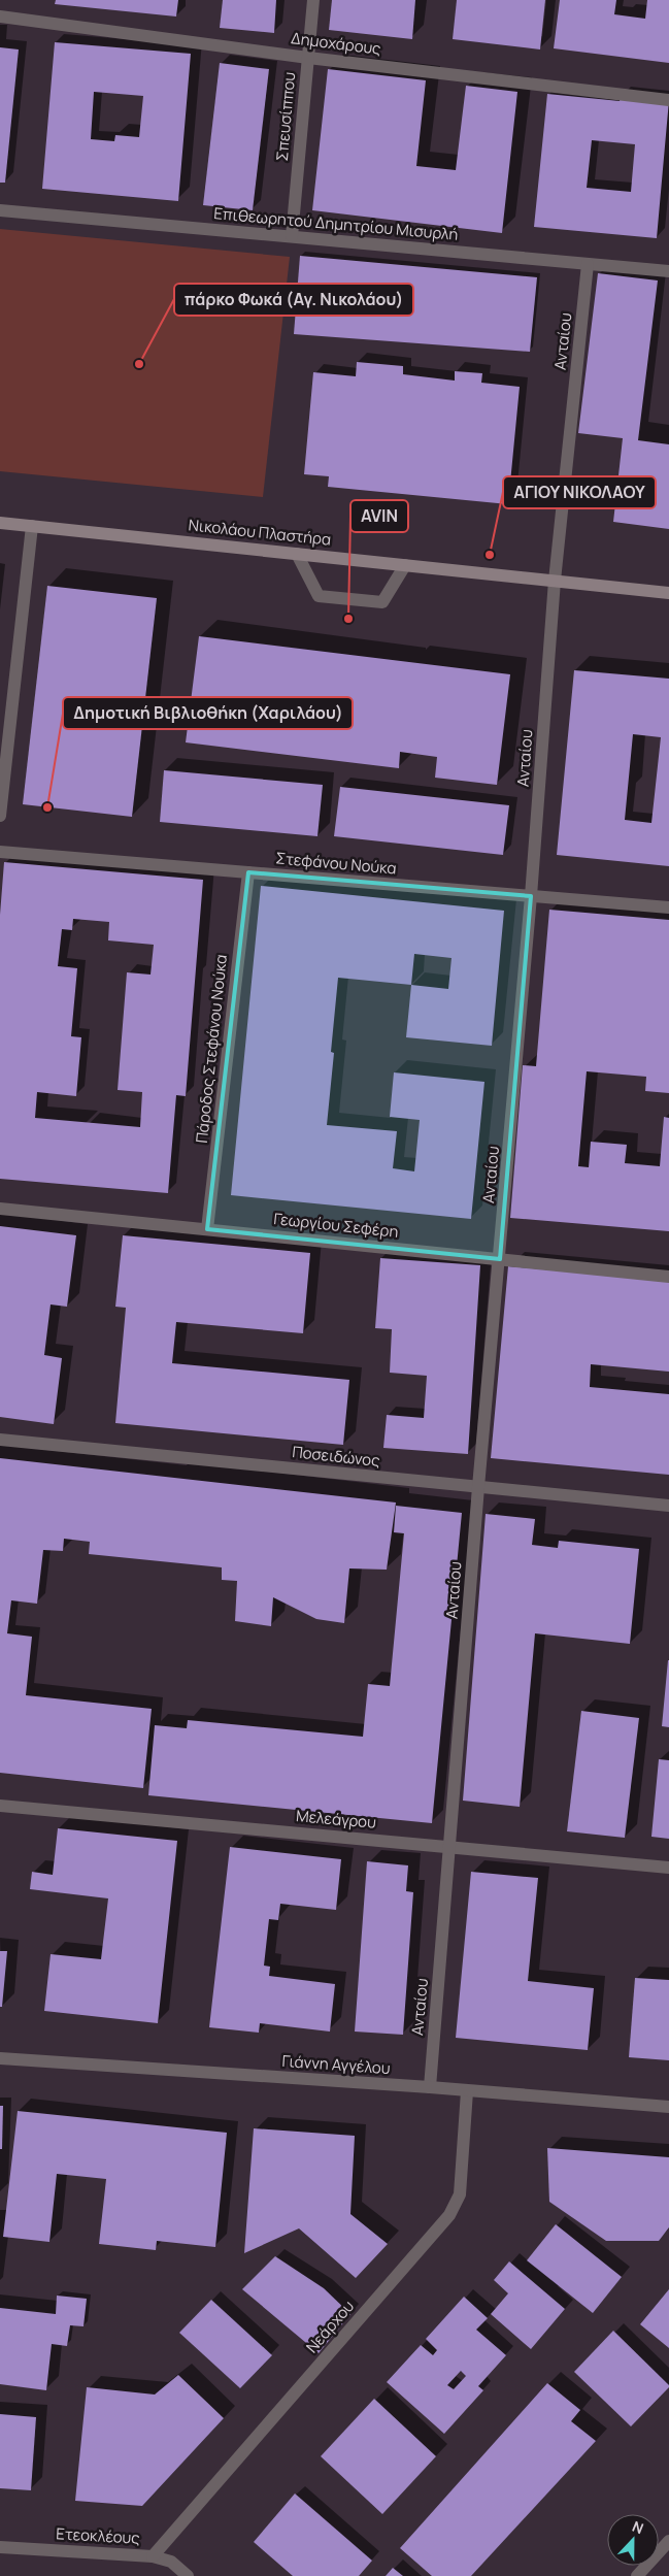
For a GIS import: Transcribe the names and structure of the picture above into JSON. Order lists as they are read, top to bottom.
{
  "streets": {
    "main road": ["Νικολάου Πλαστήρα"],
    "street": [
      "Δημοχάρους",
      "Σπευσίππου",
      "Επιθεωρητού Δημητρίου Μισυρλή",
      "Ανταίου",
      "Στεφάνου Νούκα",
      "Πάροδος Στεφάνου Νούκα",
      "Γεωργίου Σεφέρη",
      "Ποσειδώνος",
      "Μελεάγρου",
      "Γιάννη Αγγέλου",
      "Νεάρχου",
      "Ετεοκλέους"
    ]
  },
  "crossings": [
    ["Δημοχάρους", "Σπευσίππου"],
    ["Σπευσίππου", "Επιθεωρητού Δημητρίου Μισυρλή"],
    ["Επιθεωρητού Δημητρίου Μισυρλή", "Ανταίου"],
    ["Ανταίου", "Νικολάου Πλαστήρα"],
    ["Ανταίου", "Στεφάνου Νούκα"],
    ["Ανταίου", "Γεωργίου Σεφέρη"],
    ["Ανταίου", "Ποσειδώνος"],
    ["Ανταίου", "Μελεάγρου"],
    ["Ανταίου", "Γιάννη Αγγέλου"],
    ["Στεφάνου Νούκα", "Πάροδος Στεφάνου Νούκα"],
    ["Πάροδος Στεφάνου Νούκα", "Γεωργίου Σεφέρη"],
    ["Γιάννη Αγγέλου", "Νεάρχου"],
    ["Νεάρχου", "Ετεοκλέους"]
  ],
  "places": [
    "πάρκο Φωκά (Αγ. Νικολάου)",
    "ΑΓΙΟΥ ΝΙΚΟΛΑΟΥ",
    "AVIN",
    "Δημοτική Βιβλιοθήκη (Χαριλάου)"
  ],
  "north": "top"
}
